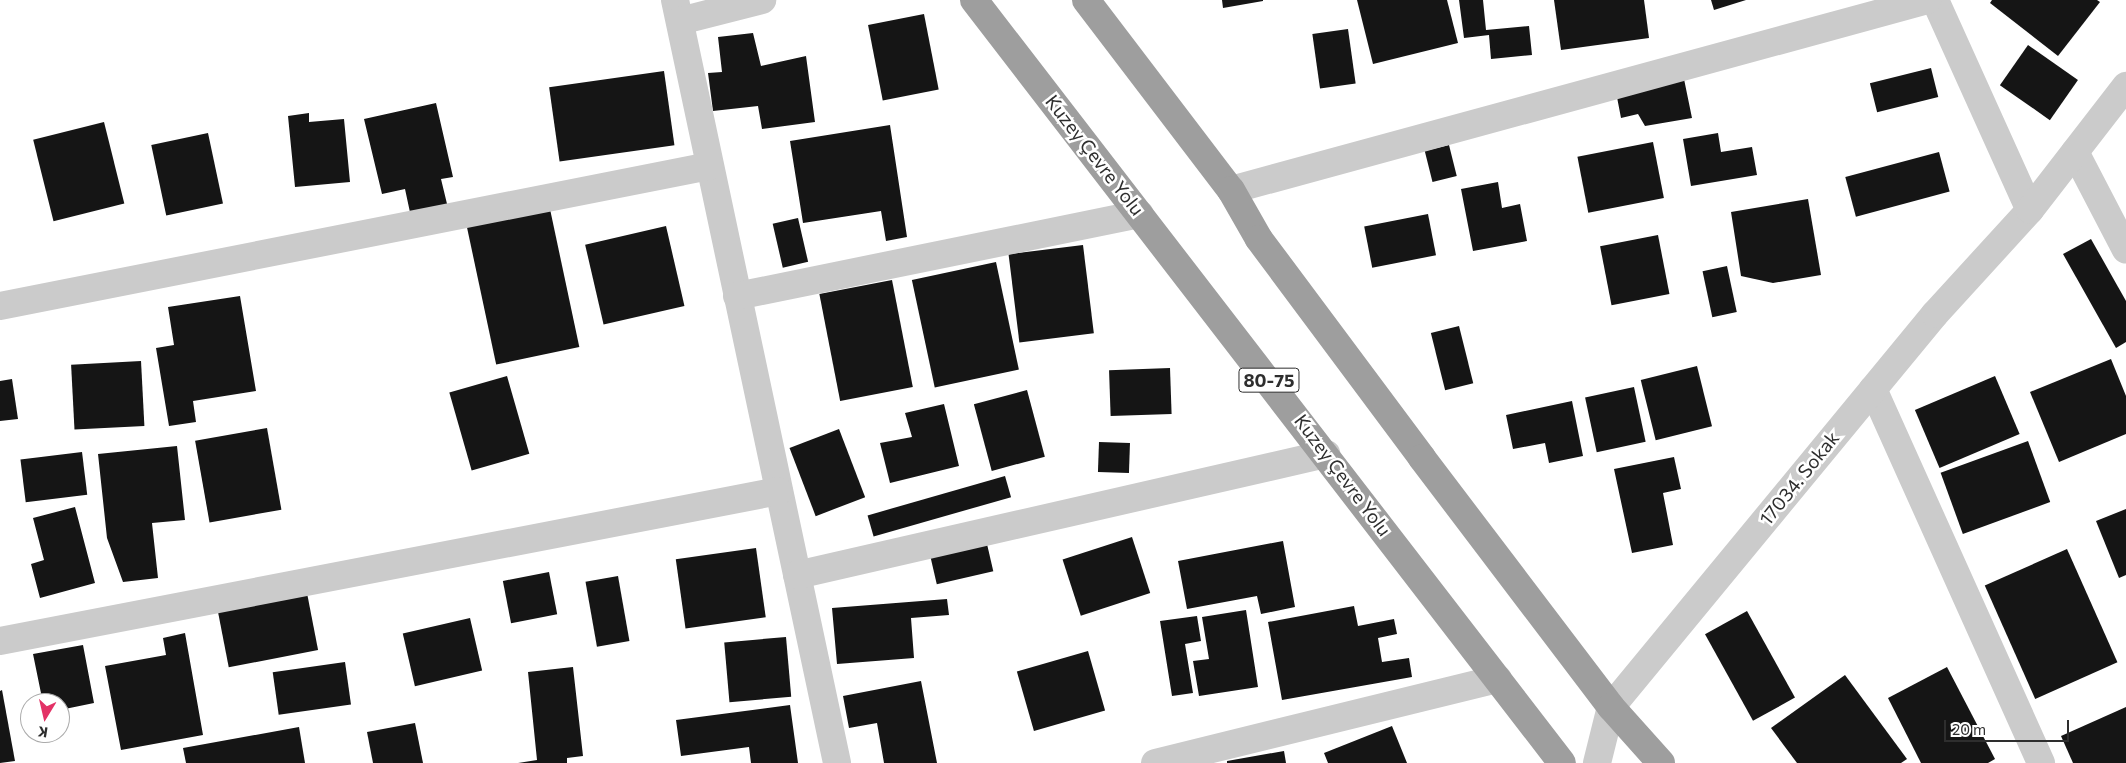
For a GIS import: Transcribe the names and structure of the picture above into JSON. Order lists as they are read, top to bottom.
{
  "streets": {
    "highway": ["Kuzey Çevre Yolu", "80-75"],
    "street": ["17034. Sokak"]
  },
  "scale_bar": "20 m",
  "north": "bottom"
}
